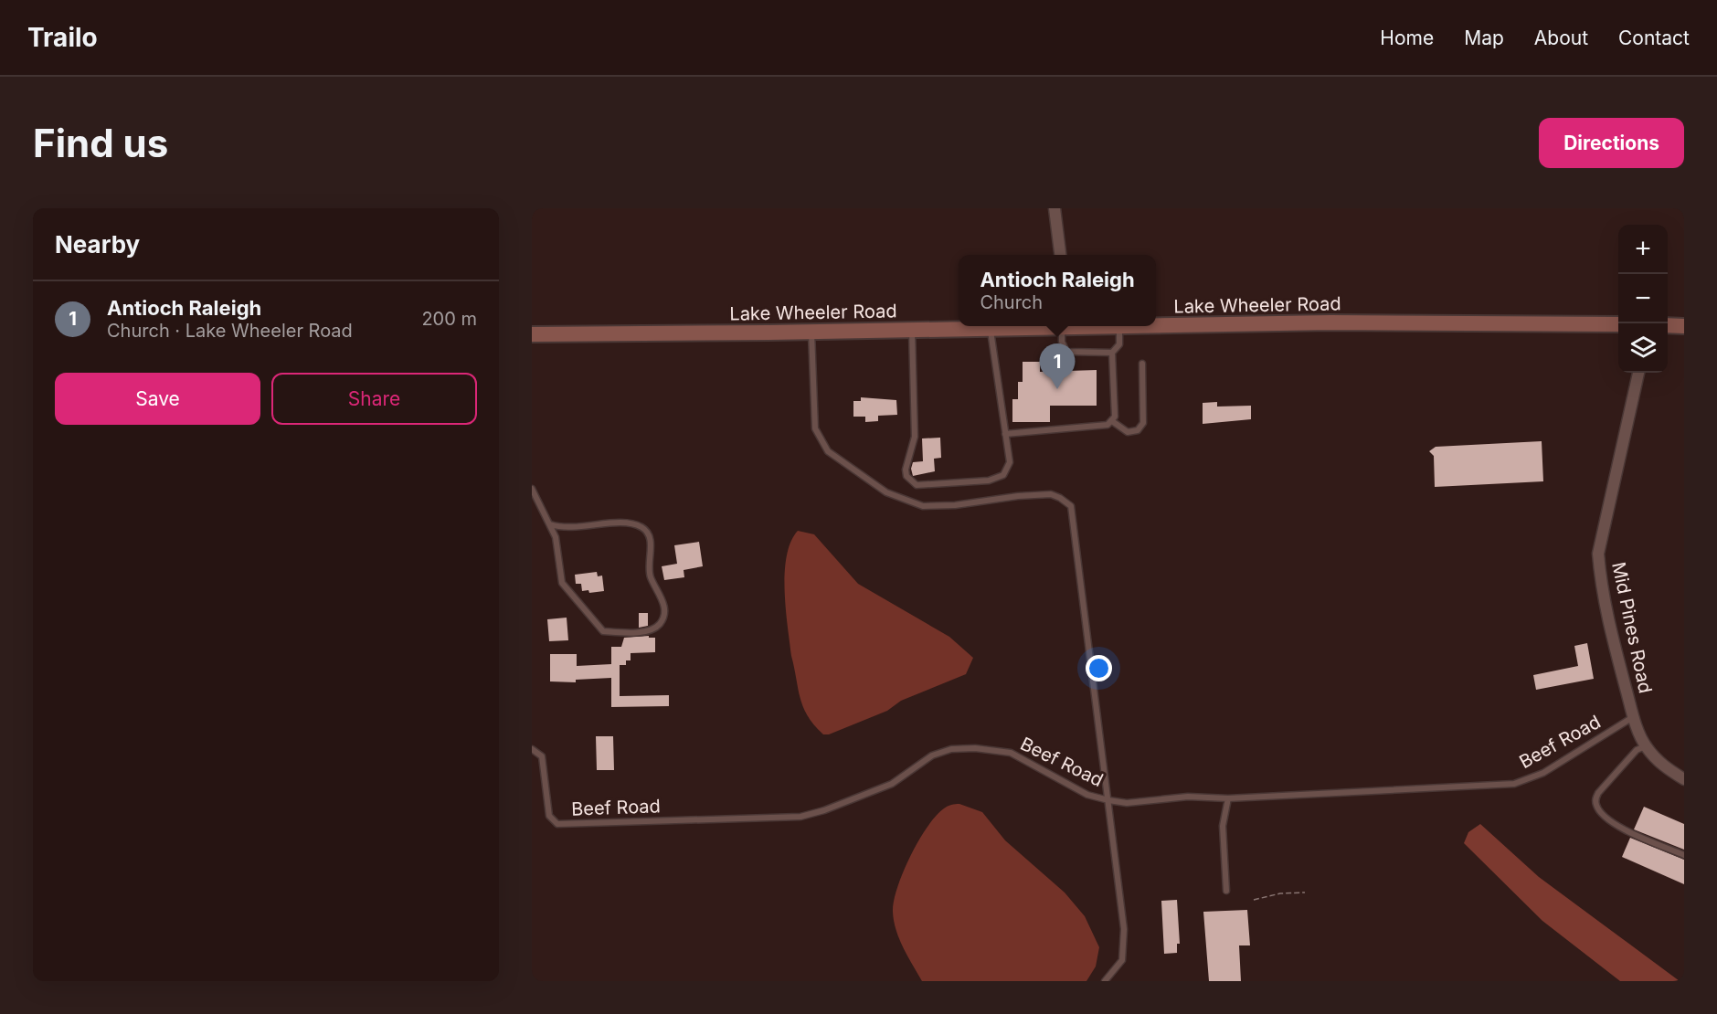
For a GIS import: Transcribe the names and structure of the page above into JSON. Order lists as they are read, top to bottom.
{
  "streets": {
    "street": ["Lake Wheeler Road", "Mid Pines Road"],
    "lane": ["Beef Road"]
  },
  "crossings": [
    ["Mid Pines Road", "Beef Road"]
  ],
  "page": {
    "header": "Trailo",
    "nav": [
      "Home",
      "Map",
      "About",
      "Contact"
    ],
    "buttons": [
      "Directions",
      ["Save", "Share"]
    ],
    "title": "Find us",
    "heading": "Nearby",
    "map_buttons": ["+", "−"],
    "popup": ["Antioch Raleigh", "Church"],
    "list": [
      {
        "mark": "1",
        "name": "Antioch Raleigh",
        "note": "Church · Lake Wheeler Road",
        "value": "200 m"
      }
    ],
    "pins": "1"
  }
}
